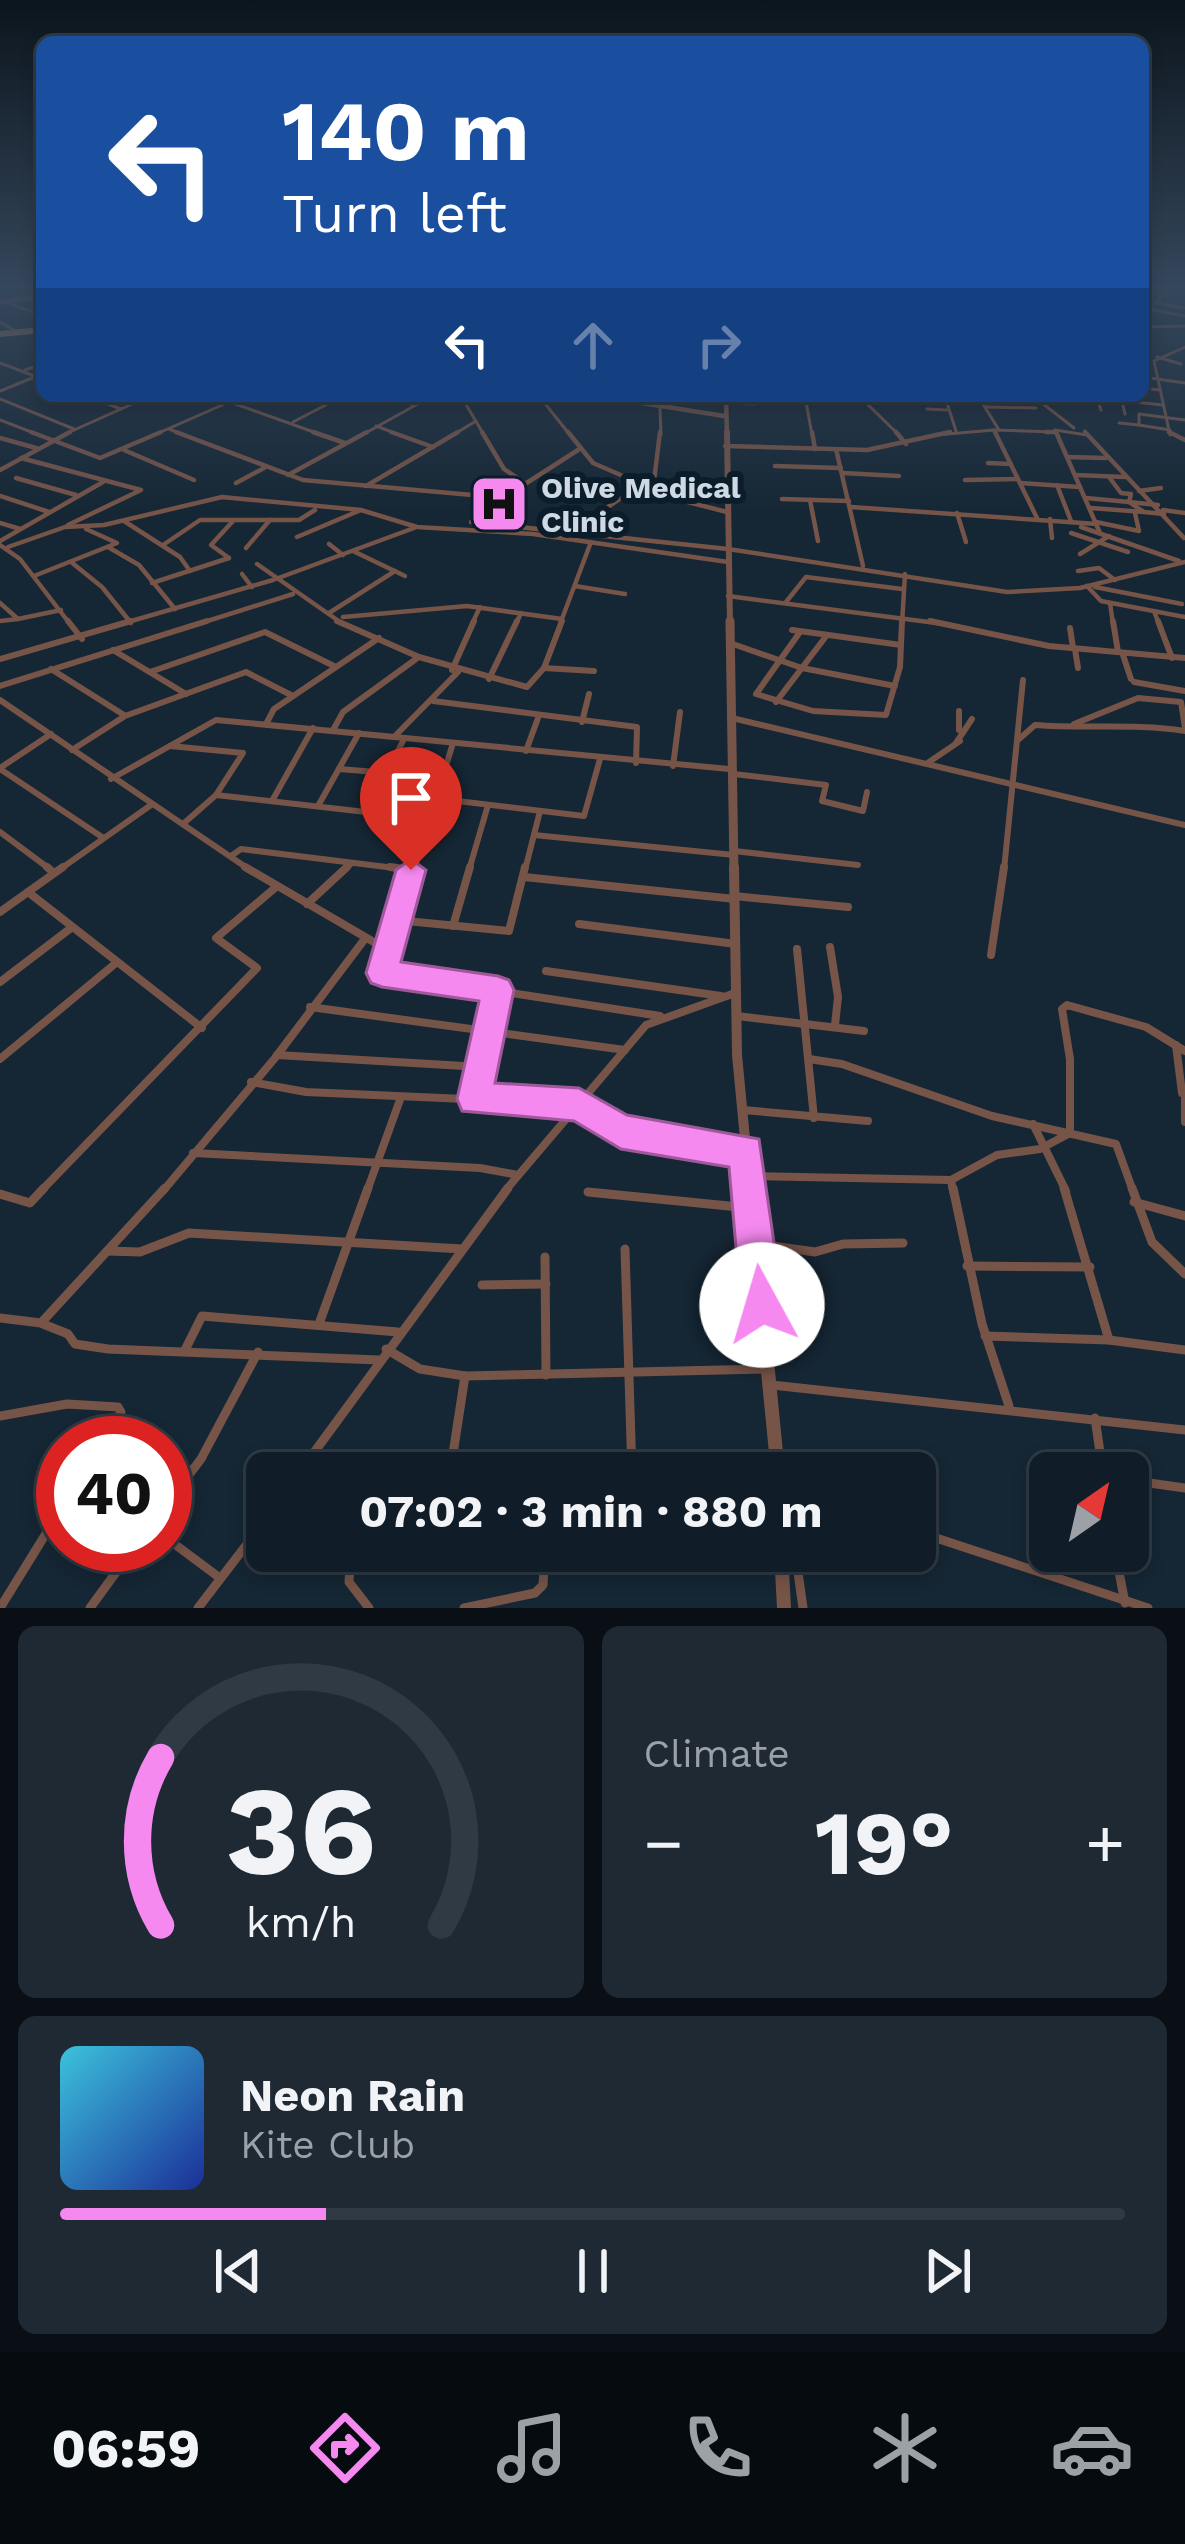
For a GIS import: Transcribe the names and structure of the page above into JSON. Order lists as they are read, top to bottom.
{
  "places": {
    "hospital": ["Olive Medical Clinic"]
  },
  "north": "top right",
  "page": {
    "turn": ["140 m", "Turn left"],
    "limit": "40",
    "trip": "07:02 · 3 min · 880 m",
    "tile": "Climate",
    "heat": ["−", "19°", "+"],
    "song": ["Neon Rain", "Kite Club"],
    "tabs": "06:59",
    "gauge": ["36", "km/h"]
  }
}
